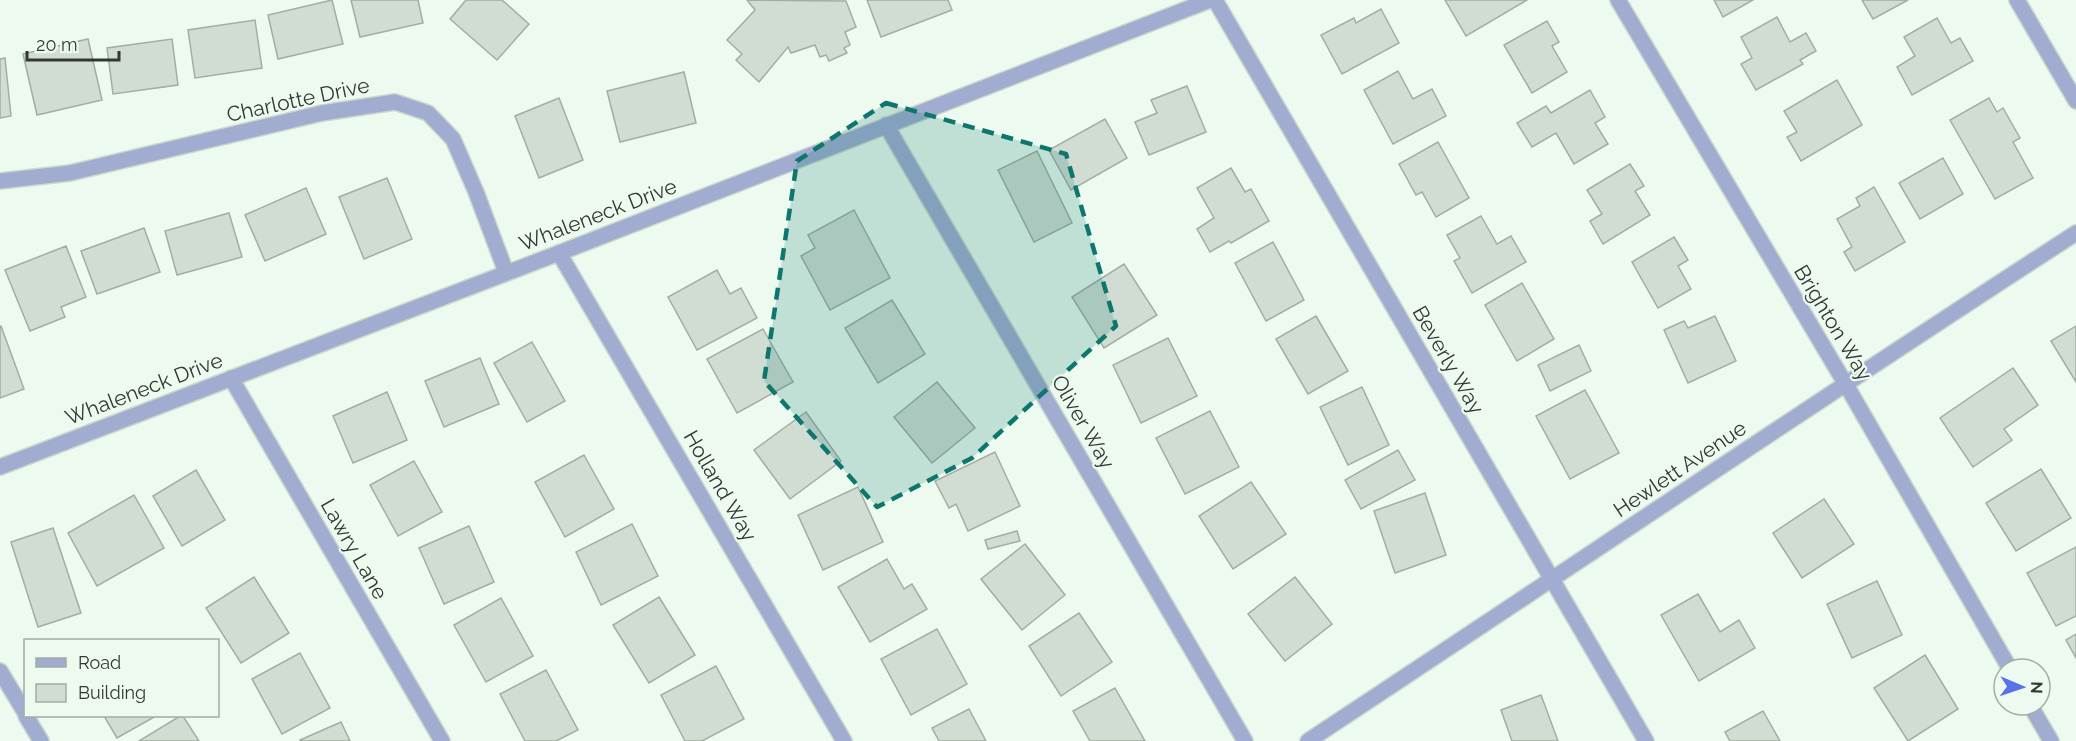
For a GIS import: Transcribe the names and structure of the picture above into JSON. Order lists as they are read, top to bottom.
{
  "streets": {
    "street": [
      "Charlotte Drive",
      "Whaleneck Drive",
      "Brighton Way",
      "Beverly Way",
      "Oliver Way",
      "Hewlett Avenue",
      "Holland Way",
      "Lawry Lane"
    ]
  },
  "crossings": [
    ["Charlotte Drive", "Whaleneck Drive"],
    ["Whaleneck Drive", "Oliver Way"],
    ["Whaleneck Drive", "Holland Way"],
    ["Whaleneck Drive", "Lawry Lane"],
    ["Brighton Way", "Hewlett Avenue"],
    ["Beverly Way", "Hewlett Avenue"]
  ],
  "legend": ["Road", "Building"],
  "scale_bar": "20 m",
  "north": "right"
}
